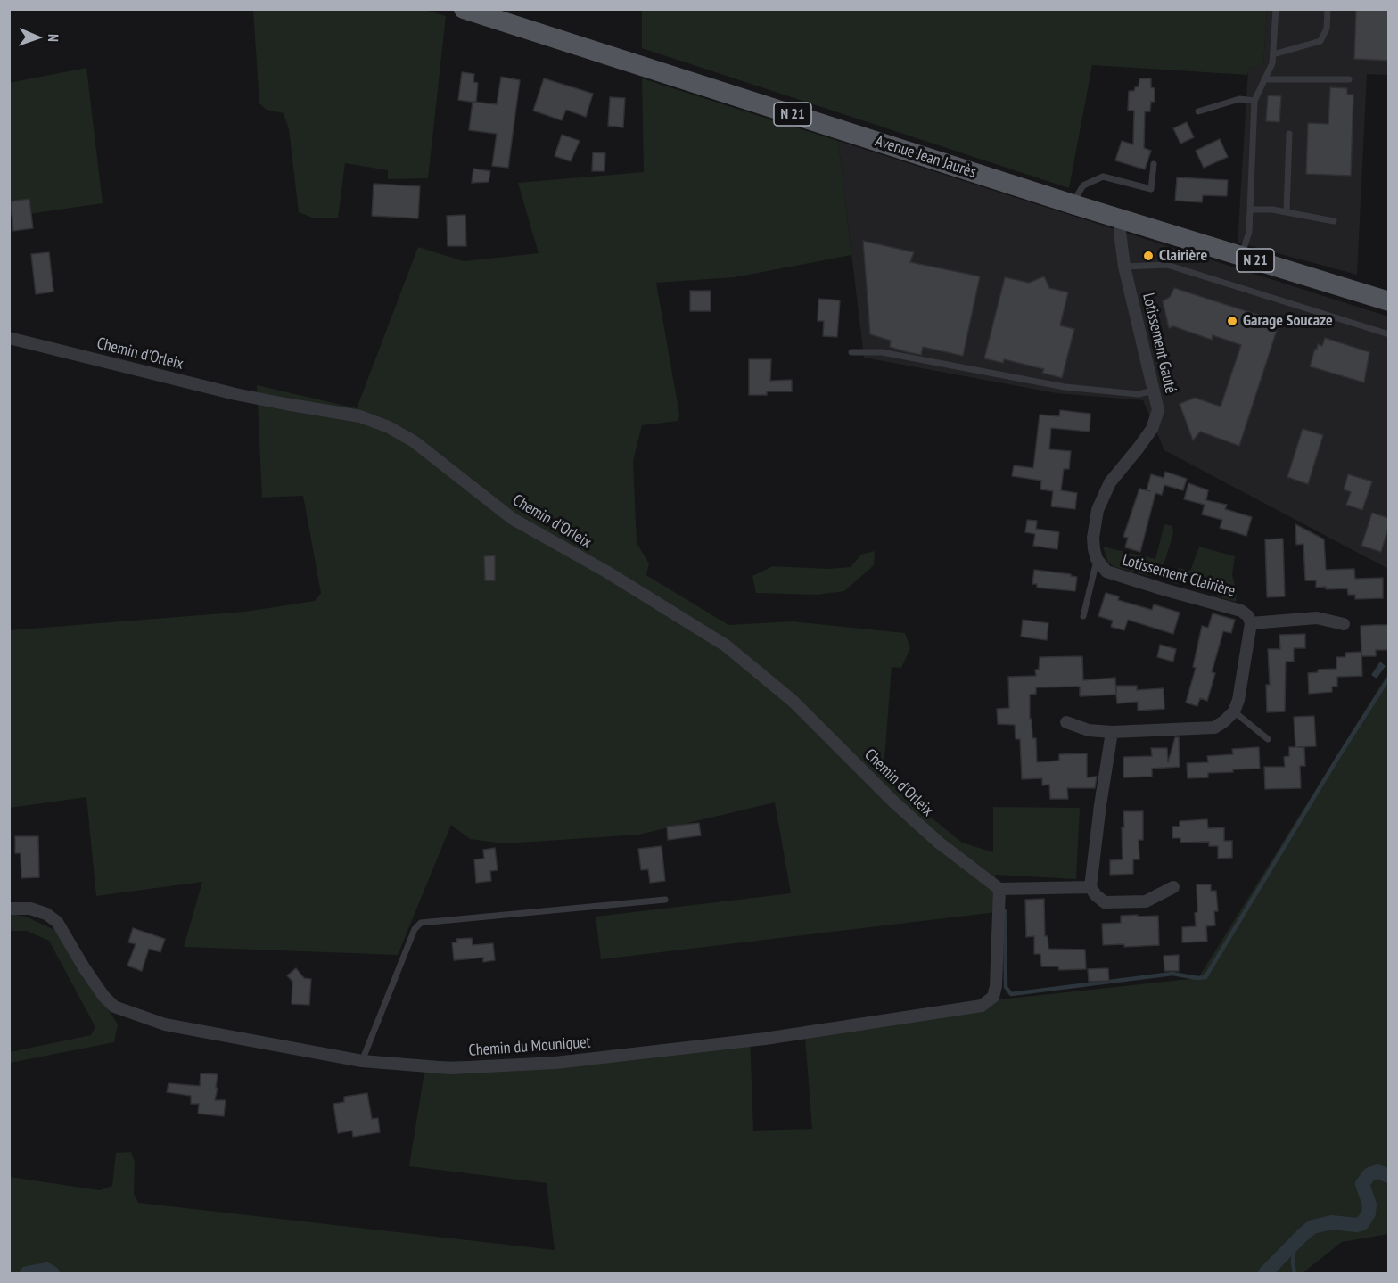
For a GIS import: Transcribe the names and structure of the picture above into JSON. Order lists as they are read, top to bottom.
{
  "streets": {
    "main road": ["N 21", "Avenue Jean Jaurès"],
    "street": [
      "Lotissement Gauté",
      "Chemin d'Orleix",
      "Lotissement Clairière",
      "Chemin du Mouniquet"
    ]
  },
  "crossings": [
    ["Avenue Jean Jaurès", "Lotissement Gauté"],
    ["Lotissement Gauté", "Lotissement Clairière"],
    ["Chemin d'Orleix", "Chemin du Mouniquet"]
  ],
  "places": ["Clairière", "Garage Soucaze"],
  "north": "right"
}
